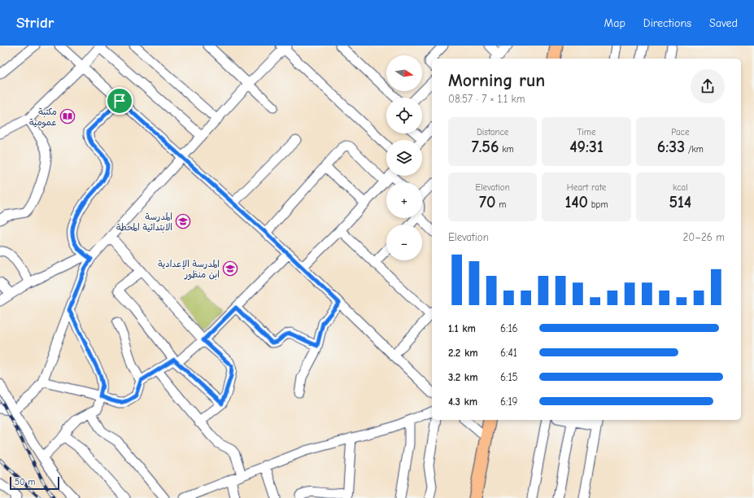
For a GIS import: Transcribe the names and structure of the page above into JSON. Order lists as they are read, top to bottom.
{
  "places": {
    "library": ["مكتبة عمومية"],
    "school or university": ["المدرسة الابتدائية المحطة", "المدرسة الإعدادية ابن منظور"]
  },
  "scale_bar": "50 m",
  "north": "right",
  "page": {
    "header": "Stridr",
    "nav": ["Map", "Directions", "Saved"],
    "map_buttons": ["+", "−"],
    "heading": ["Morning run", "08:57 · 7 × 1.1 km"],
    "stats": [
      ["Distance", "7.56 km"],
      ["Time", "49:31"],
      ["Pace", "6:33 /km"],
      ["Elevation", "70 m"],
      ["Heart rate", "140 bpm"],
      ["kcal", "514"]
    ],
    "chart": ["Elevation", "20–26 m"],
    "list": [
      {
        "name": "1.1 km",
        "note": "6:16"
      },
      {
        "name": "2.2 km",
        "note": "6:41"
      },
      {
        "name": "3.2 km",
        "note": "6:15"
      },
      {
        "name": "4.3 km",
        "note": "6:19"
      }
    ],
    "scale": "50 m"
  }
}
